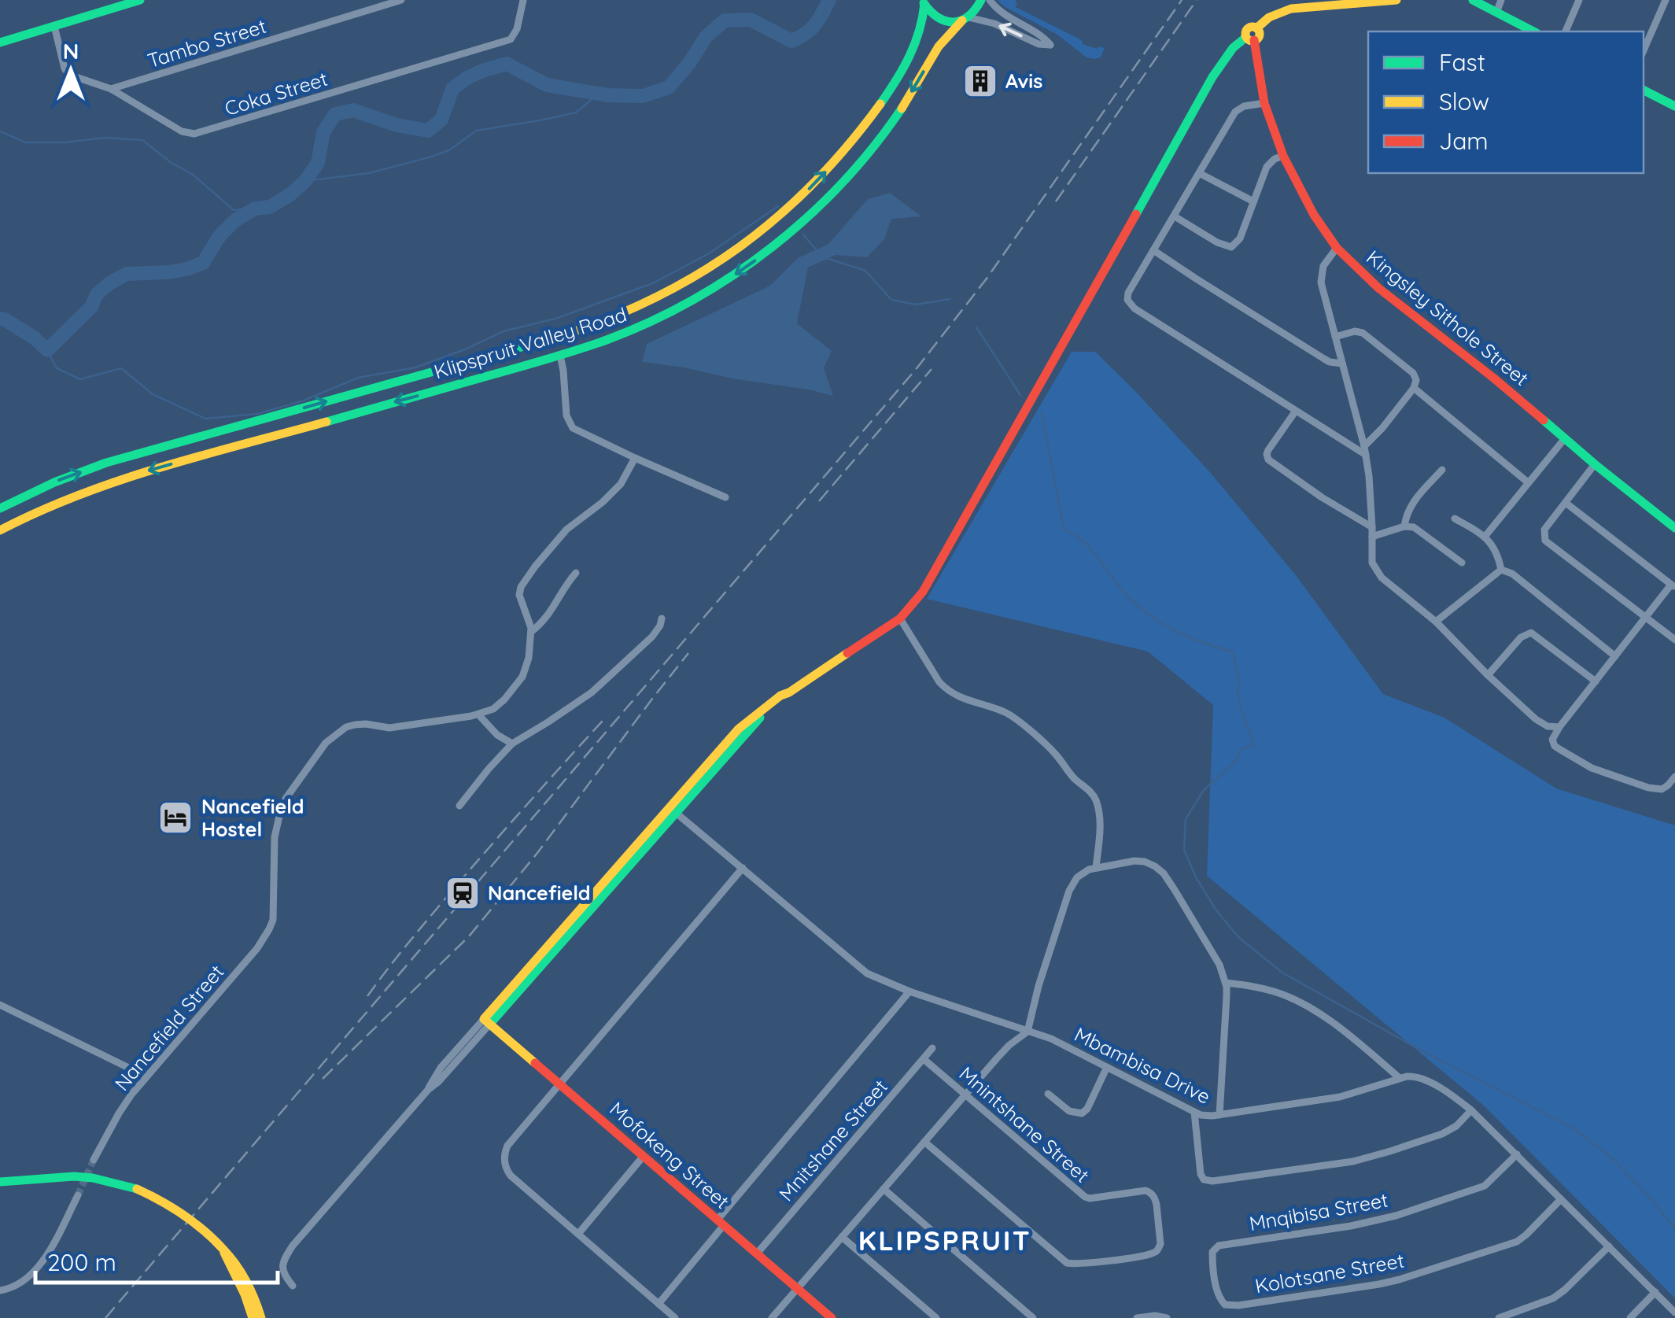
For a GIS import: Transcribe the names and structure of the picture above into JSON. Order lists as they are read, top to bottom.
{
  "streets": {
    "street": [
      "Tambo Street",
      "Coka Street",
      "Kingsley Sithole Street",
      "Klipspruit Valley Road",
      "Nancefield Street",
      "Mbambisa Drive",
      "Mnintshane Street",
      "Mnitshane Street",
      "Mofokeng Street",
      "Mnqibisa Street",
      "Kolotsane Street"
    ]
  },
  "crossings": [
    ["Tambo Street", "Coka Street"],
    ["Mnintshane Street", "Mnitshane Street"],
    ["Mnitshane Street", "Mofokeng Street"],
    ["Mnqibisa Street", "Kolotsane Street"]
  ],
  "districts": ["KLIPSPRUIT"],
  "places": {
    "building": ["Avis"],
    "hotel": ["Nancefield Hostel"],
    "station": ["Nancefield"]
  },
  "legend": ["Fast", "Slow", "Jam"],
  "scale_bar": "200 m",
  "north": "top"
}
